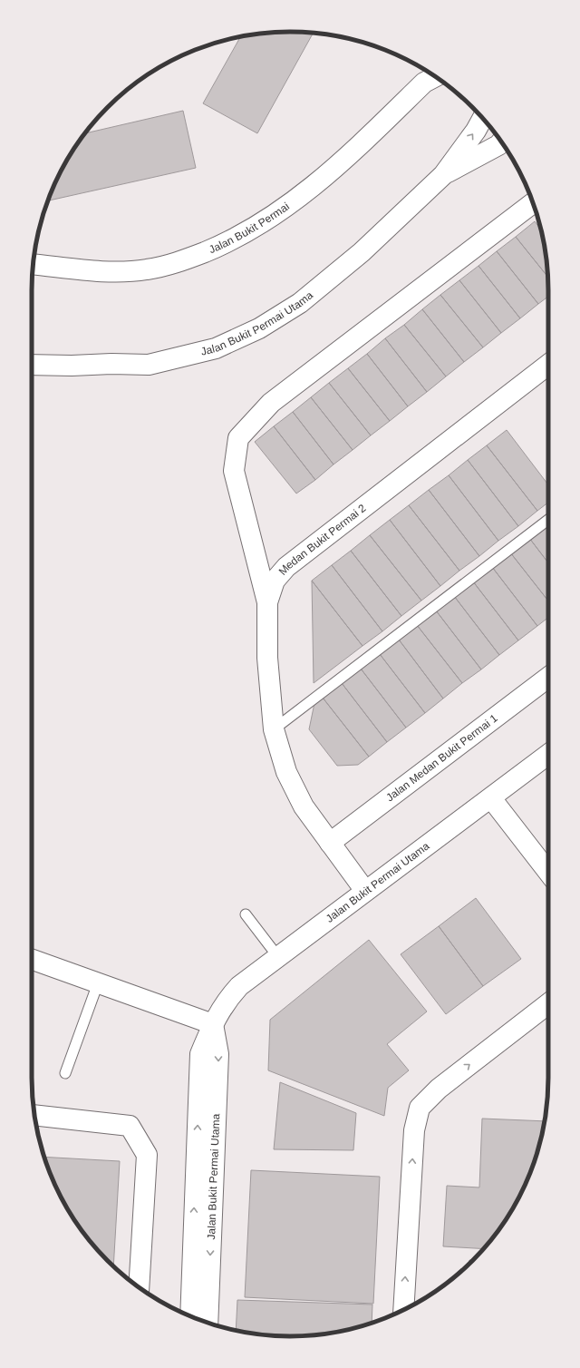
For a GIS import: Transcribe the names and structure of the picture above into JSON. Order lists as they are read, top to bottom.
{
  "streets": {
    "street": [
      "Jalan Bukit Permai",
      "Jalan Bukit Permai Utama",
      "Medan Bukit Permai 2",
      "Jalan Medan Bukit Permai 1"
    ]
  },
  "crossings": [
    ["Jalan Bukit Permai Utama", "Medan Bukit Permai 2"],
    ["Medan Bukit Permai 2", "Jalan Medan Bukit Permai 1"]
  ]
}
